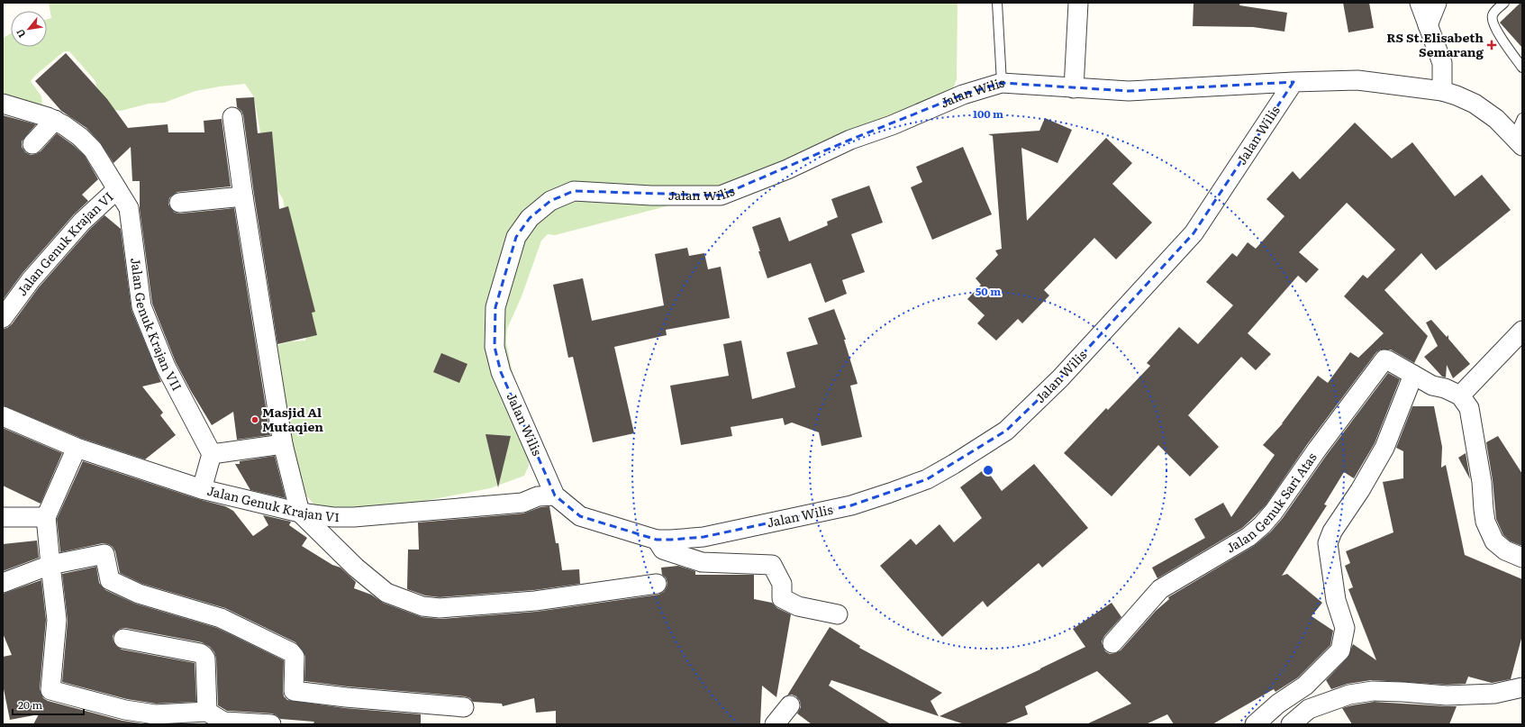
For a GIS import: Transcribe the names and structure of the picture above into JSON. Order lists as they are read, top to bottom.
{
  "streets": {
    "street": [
      "Jalan Wilis",
      "Jalan Genuk Krajan VI",
      "Jalan Genuk Krajan VII",
      "Jalan Genuk Sari Atas"
    ]
  },
  "crossings": [
    ["Jalan Wilis", "Jalan Genuk Krajan VI"],
    ["Jalan Genuk Krajan VI", "Jalan Genuk Krajan VII"]
  ],
  "places": {
    "health": ["RS St.Elisabeth Semarang"],
    "other": ["Masjid Al Mutaqien"]
  },
  "scale_bar": "20 m",
  "north": "bottom left",
  "rings": ["100 m", "50 m"]
}
